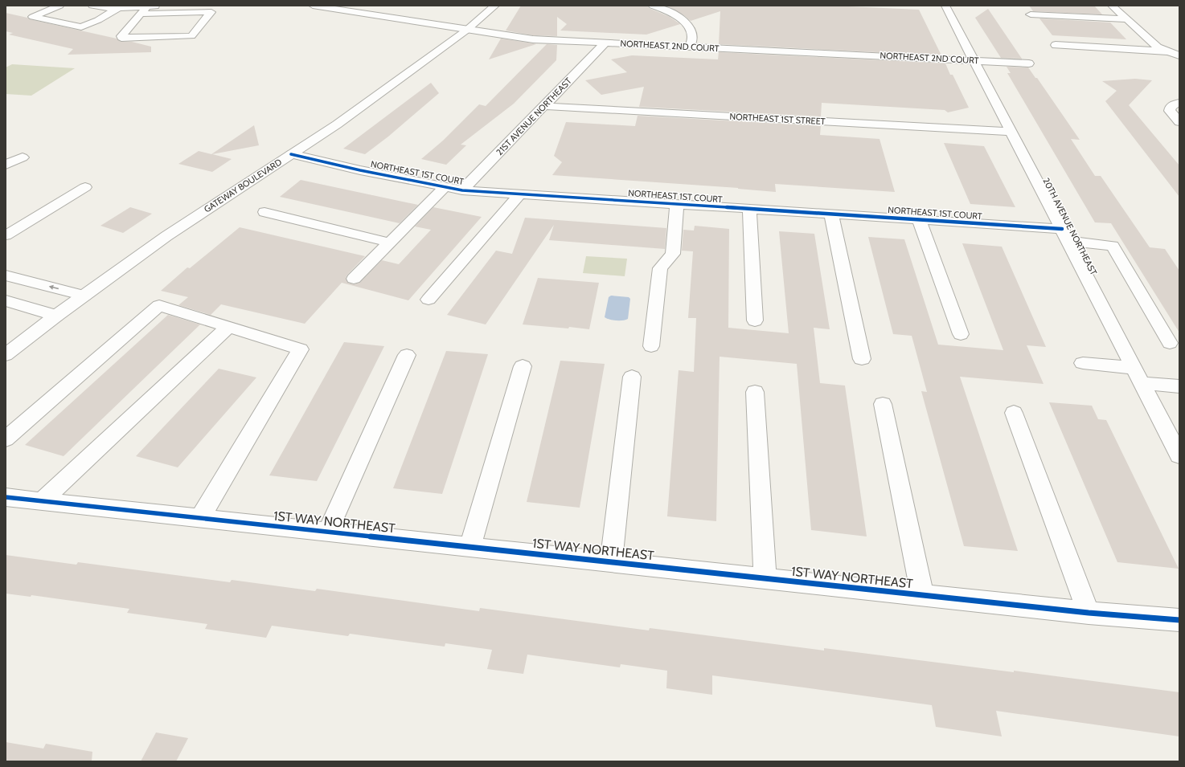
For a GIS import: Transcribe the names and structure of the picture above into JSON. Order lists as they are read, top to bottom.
{
  "streets": {
    "street": [
      "NORTHEAST 2ND COURT",
      "21ST AVENUE NORTHEAST",
      "NORTHEAST 1ST STREET",
      "NORTHEAST 1ST COURT",
      "GATEWAY BOULEVARD",
      "20TH AVENUE NORTHEAST",
      "1ST WAY NORTHEAST"
    ]
  },
  "crossings": [
    ["NORTHEAST 2ND COURT", "21ST AVENUE NORTHEAST"],
    ["NORTHEAST 2ND COURT", "GATEWAY BOULEVARD"],
    ["NORTHEAST 2ND COURT", "20TH AVENUE NORTHEAST"],
    ["21ST AVENUE NORTHEAST", "NORTHEAST 1ST STREET"],
    ["21ST AVENUE NORTHEAST", "NORTHEAST 1ST COURT"],
    ["NORTHEAST 1ST STREET", "20TH AVENUE NORTHEAST"],
    ["NORTHEAST 1ST COURT", "GATEWAY BOULEVARD"],
    ["NORTHEAST 1ST COURT", "20TH AVENUE NORTHEAST"]
  ]
}
